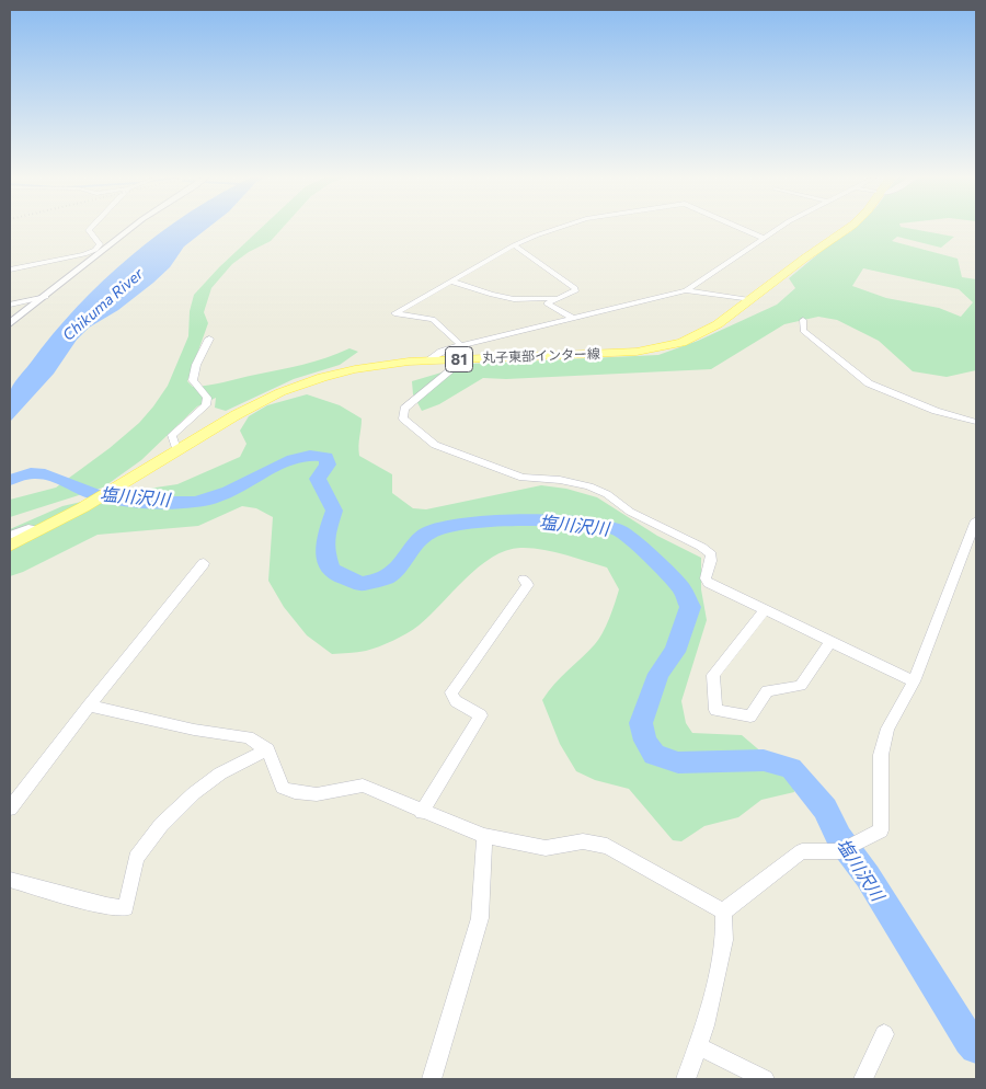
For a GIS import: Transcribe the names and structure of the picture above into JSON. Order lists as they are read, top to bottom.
{
  "streets": {
    "main road": ["丸子東部インター線", "81"]
  },
  "water": ["Chikuma River", "塩川沢川"]
}
